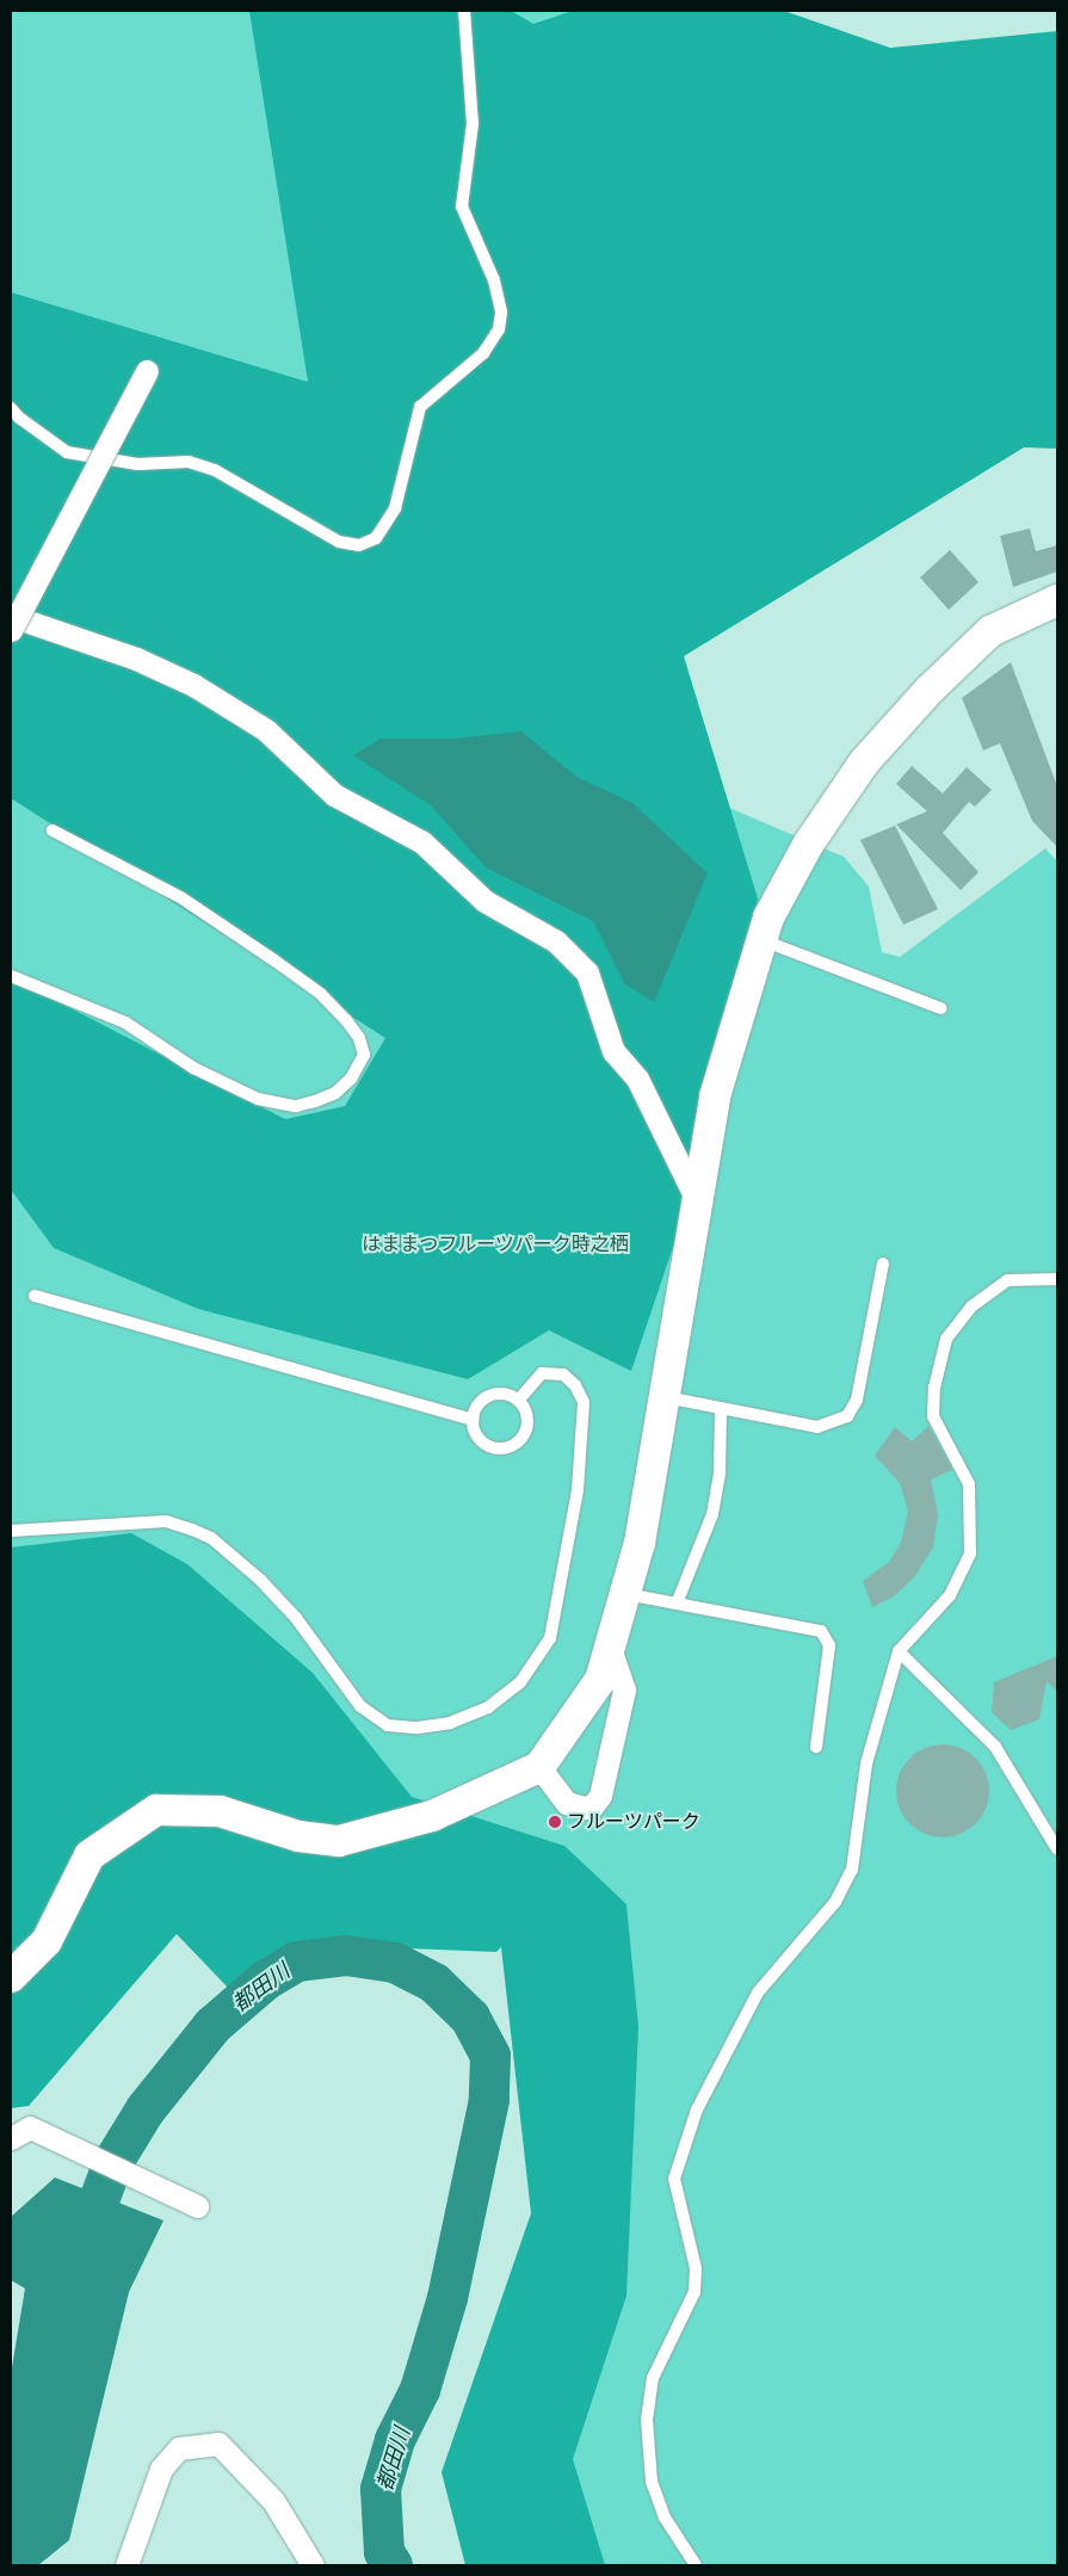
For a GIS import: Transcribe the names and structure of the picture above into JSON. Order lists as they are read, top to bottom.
{
  "water": ["都田川"],
  "parks": ["はままつフルーツパーク時之栖"],
  "places": ["フルーツパーク"]
}
